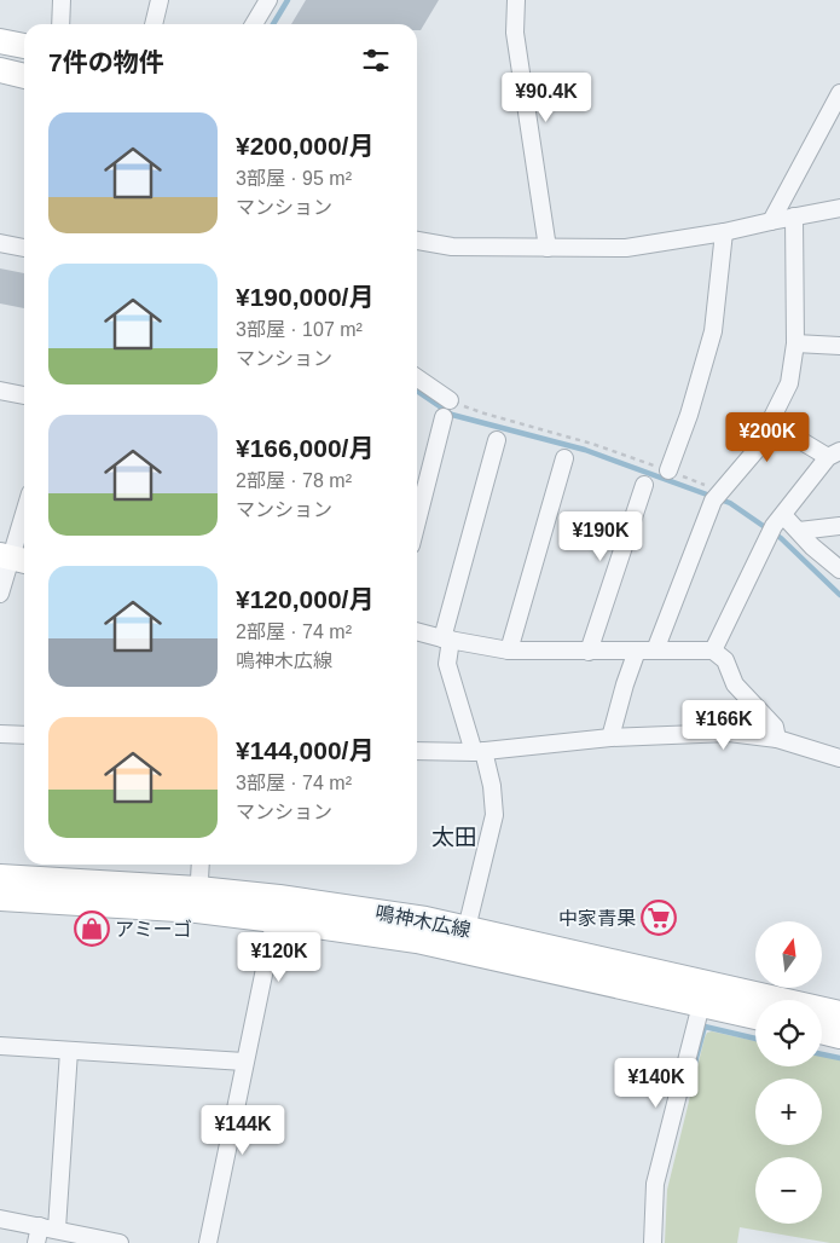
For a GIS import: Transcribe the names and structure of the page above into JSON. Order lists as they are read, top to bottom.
{
  "streets": {
    "main road": ["鳴神木広線"]
  },
  "districts": ["太田"],
  "places": {
    "supermarket": ["中家青果"],
    "shop": ["アミーゴ"]
  },
  "north": "top",
  "page": {
    "heading": "7件の物件",
    "price": [
      "¥90.4K",
      "¥200K",
      "¥190K",
      "¥166K",
      "¥120K",
      "¥140K",
      "¥144K"
    ],
    "list": [
      {
        "name": "¥200,000/月",
        "note": "3部屋 · 95 m² · マンション"
      },
      {
        "name": "¥190,000/月",
        "note": "3部屋 · 107 m² · マンション"
      },
      {
        "name": "¥166,000/月",
        "note": "2部屋 · 78 m² · マンション"
      },
      {
        "name": "¥120,000/月",
        "note": "2部屋 · 74 m² · 鳴神木広線"
      },
      {
        "name": "¥144,000/月",
        "note": "3部屋 · 74 m² · マンション"
      }
    ],
    "map_buttons": ["+", "−"]
  }
}
